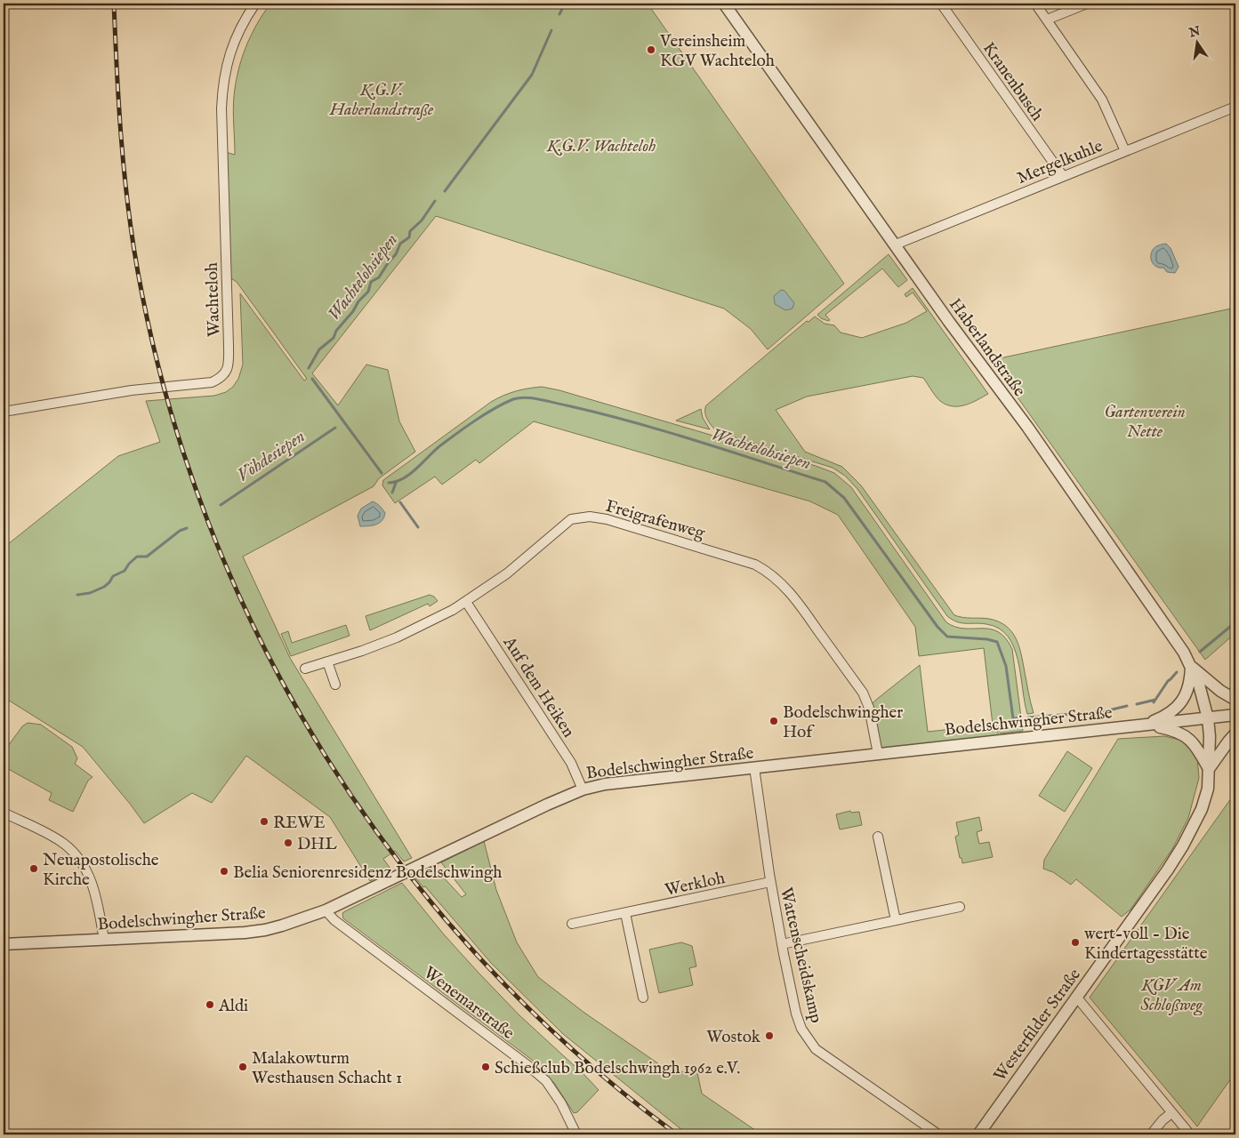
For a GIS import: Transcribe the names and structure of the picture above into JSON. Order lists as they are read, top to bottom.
{
  "streets": {
    "street": [
      "Kranenbusch",
      "Mergelkuhle",
      "Wachteloh",
      "Haberlandstraße",
      "Freigrafenweg",
      "Auf dem Heiken",
      "Bodelschwingher Straße",
      "Werkloh",
      "Wattenscheidskamp",
      "Wenemarstraße",
      "Westerfilder Straße"
    ]
  },
  "crossings": [
    ["Kranenbusch", "Mergelkuhle"],
    ["Mergelkuhle", "Haberlandstraße"],
    ["Haberlandstraße", "Bodelschwingher Straße"],
    ["Haberlandstraße", "Westerfilder Straße"],
    ["Freigrafenweg", "Auf dem Heiken"],
    ["Freigrafenweg", "Bodelschwingher Straße"],
    ["Auf dem Heiken", "Bodelschwingher Straße"],
    ["Bodelschwingher Straße", "Wattenscheidskamp"],
    ["Bodelschwingher Straße", "Wenemarstraße"],
    ["Bodelschwingher Straße", "Westerfilder Straße"],
    ["Werkloh", "Wattenscheidskamp"]
  ],
  "water": ["Wachtelohsiepen", "Vöhdesiepen"],
  "parks": [
    "K.G.V. Haberlandstraße",
    "K.G.V. Wachteloh",
    "Gartenverein Nette",
    "KGV Am Schloßweg"
  ],
  "places": [
    "Vereinsheim KGV Wachteloh",
    "Bodelschwingher Hof",
    "REWE",
    "DHL",
    "Neuapostolische Kirche",
    "Belia Seniorenresidenz Bodelschwingh",
    "wert-voll - Die Kindertagesstätte",
    "Aldi",
    "Wostok",
    "Malakowturm Westhausen Schacht 1",
    "Schießclub Bodelschwingh 1962 e.V."
  ],
  "north": "top"
}
